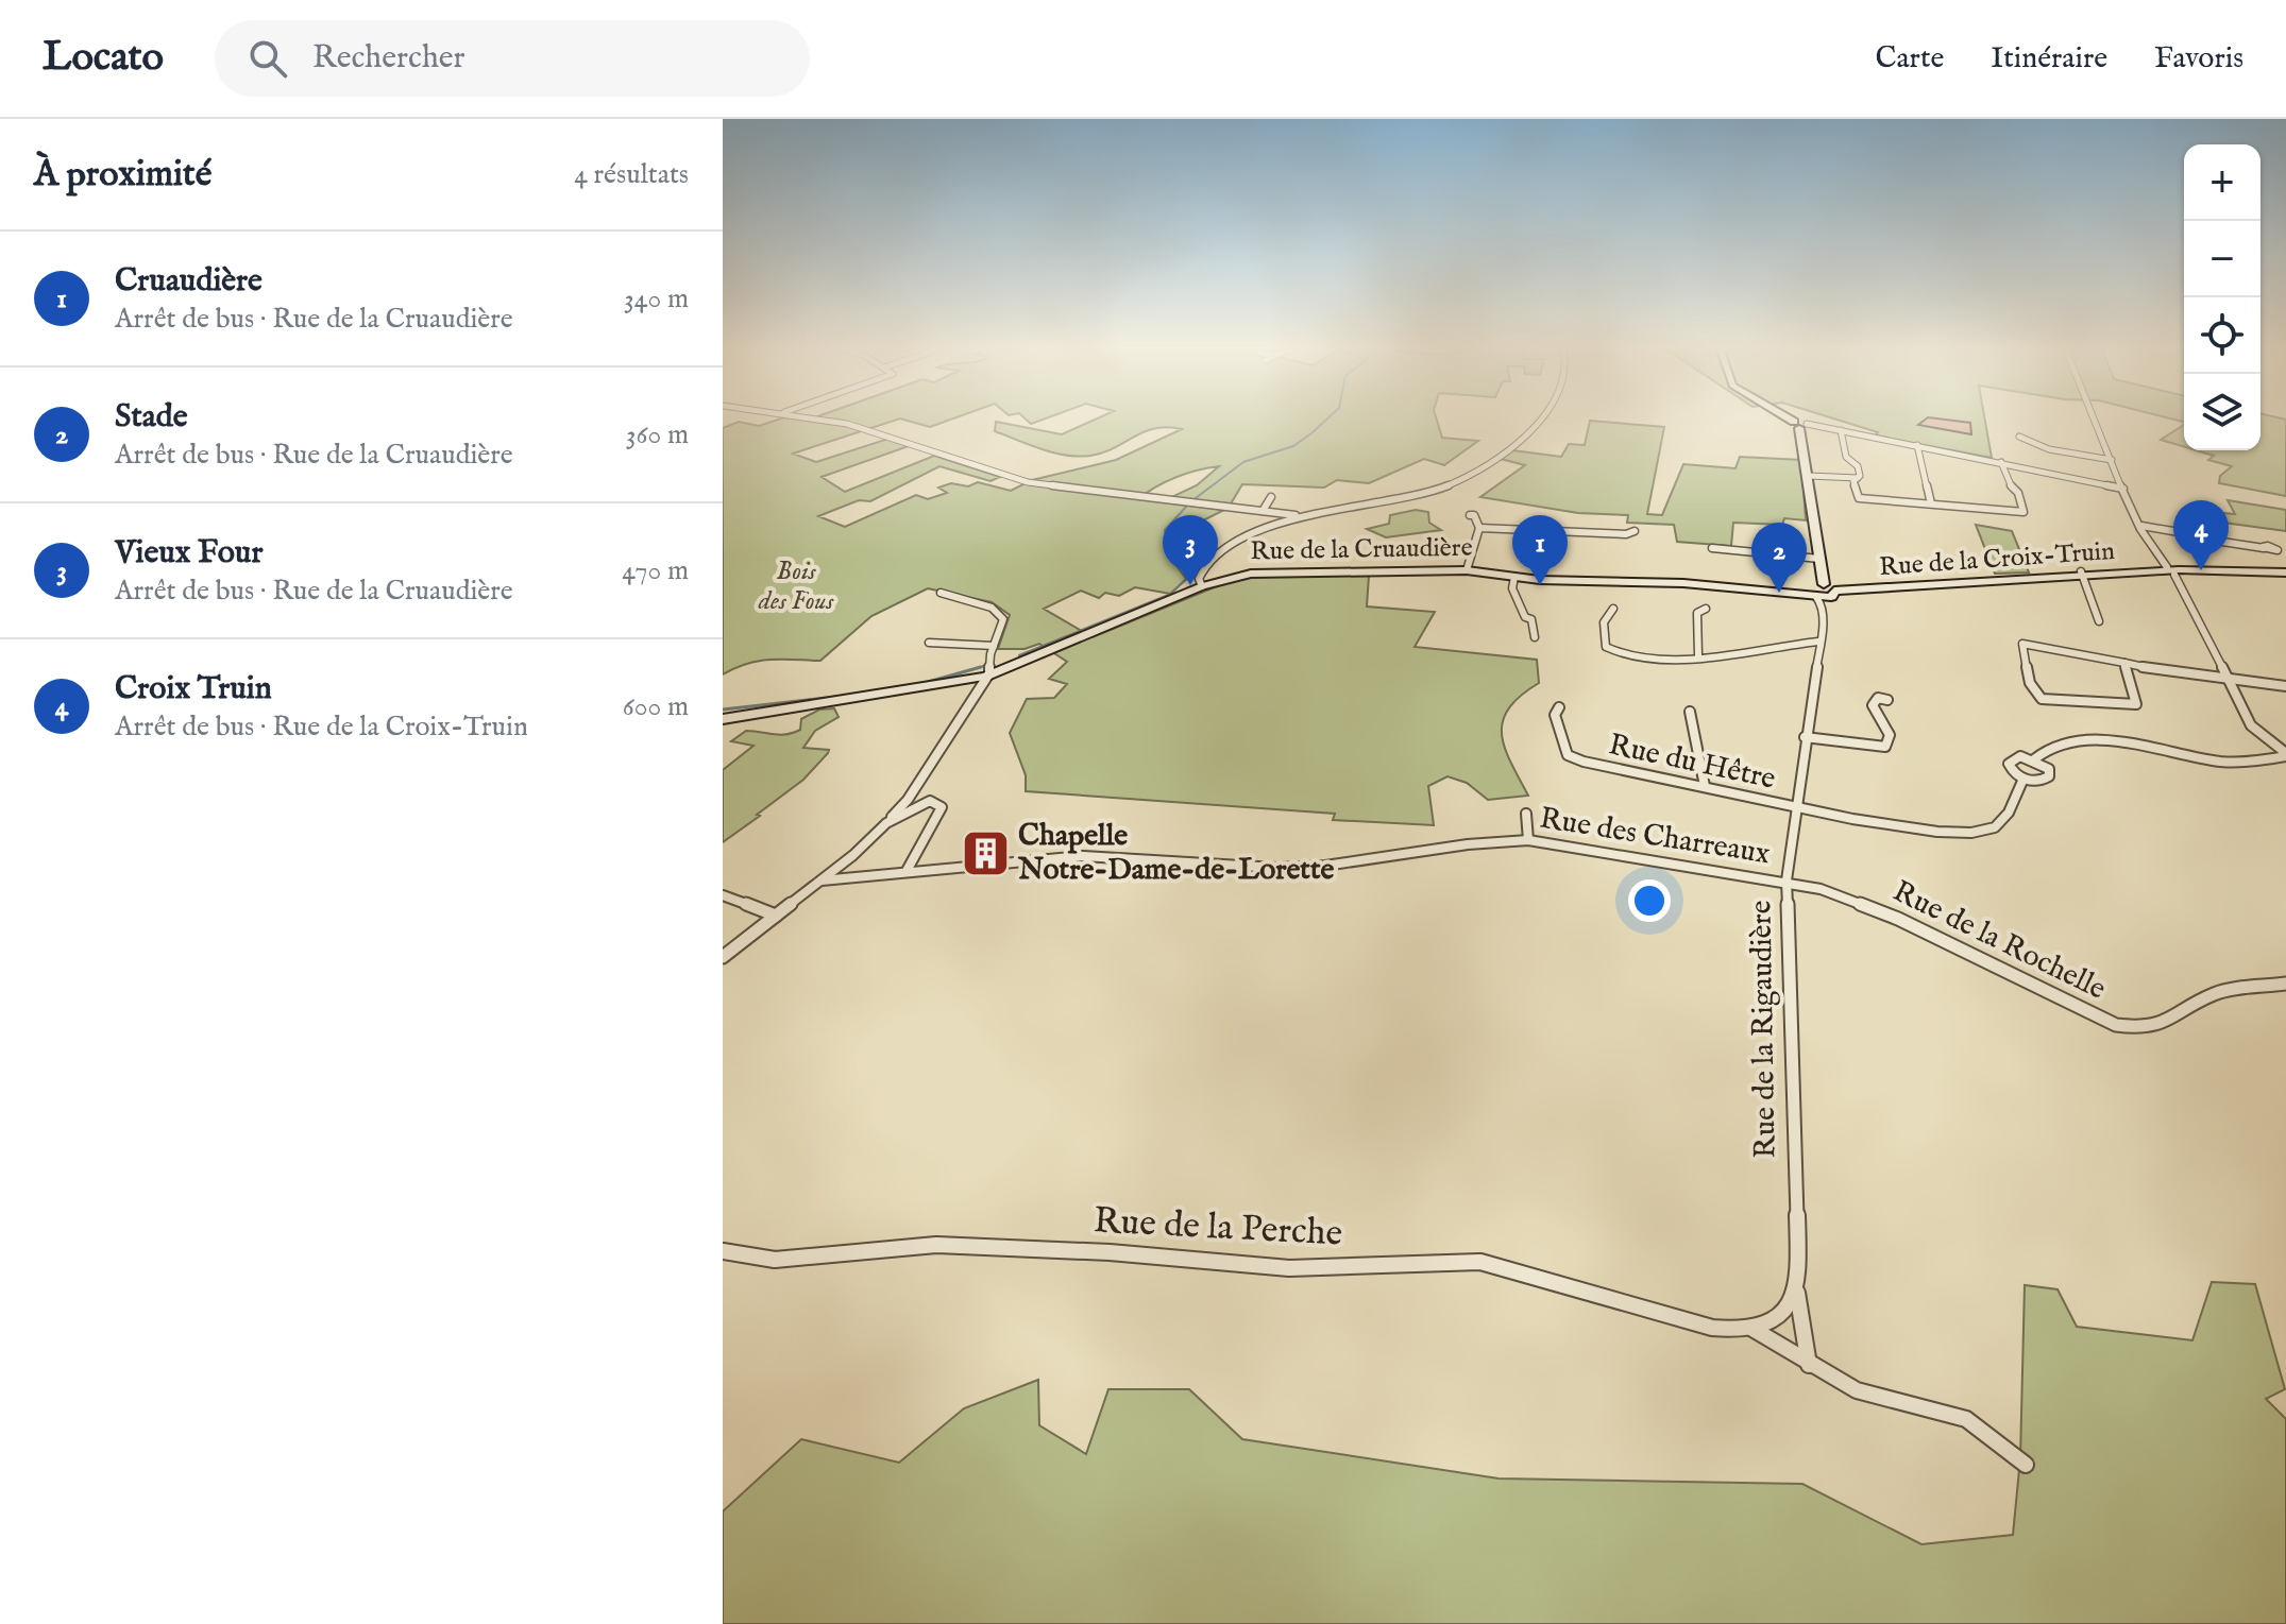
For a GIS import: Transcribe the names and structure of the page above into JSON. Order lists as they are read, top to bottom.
{
  "streets": {
    "main road": ["Rue de la Cruaudière", "Rue de la Croix-Truin"],
    "street": [
      "Rue du Hêtre",
      "Rue des Charreaux",
      "Rue de la Rochelle",
      "Rue de la Rigaudière",
      "Rue de la Perche"
    ]
  },
  "crossings": [
    ["Rue de la Cruaudière", "Rue de la Croix-Truin"],
    ["Rue de la Cruaudière", "Rue de la Rigaudière"],
    ["Rue de la Croix-Truin", "Rue de la Rigaudière"],
    ["Rue du Hêtre", "Rue de la Rigaudière"],
    ["Rue des Charreaux", "Rue de la Rochelle"],
    ["Rue des Charreaux", "Rue de la Rigaudière"],
    ["Rue de la Rochelle", "Rue de la Rigaudière"]
  ],
  "parks": ["Bois des Fous"],
  "places": {
    "building": ["Chapelle Notre-Dame-de-Lorette"]
  },
  "page": {
    "header": "Locato",
    "search": "Rechercher",
    "nav": ["Carte", "Itinéraire", "Favoris"],
    "heading": ["À proximité", "4 résultats"],
    "map_buttons": ["+", "−"],
    "list": [
      {
        "mark": "1",
        "name": "Cruaudière",
        "note": "Arrêt de bus · Rue de la Cruaudière",
        "value": "340 m"
      },
      {
        "mark": "2",
        "name": "Stade",
        "note": "Arrêt de bus · Rue de la Cruaudière",
        "value": "360 m"
      },
      {
        "mark": "3",
        "name": "Vieux Four",
        "note": "Arrêt de bus · Rue de la Cruaudière",
        "value": "470 m"
      },
      {
        "mark": "4",
        "name": "Croix Truin",
        "note": "Arrêt de bus · Rue de la Croix-Truin",
        "value": "600 m"
      }
    ],
    "pins": [
      "4",
      "1",
      "3",
      "2"
    ]
  }
}
